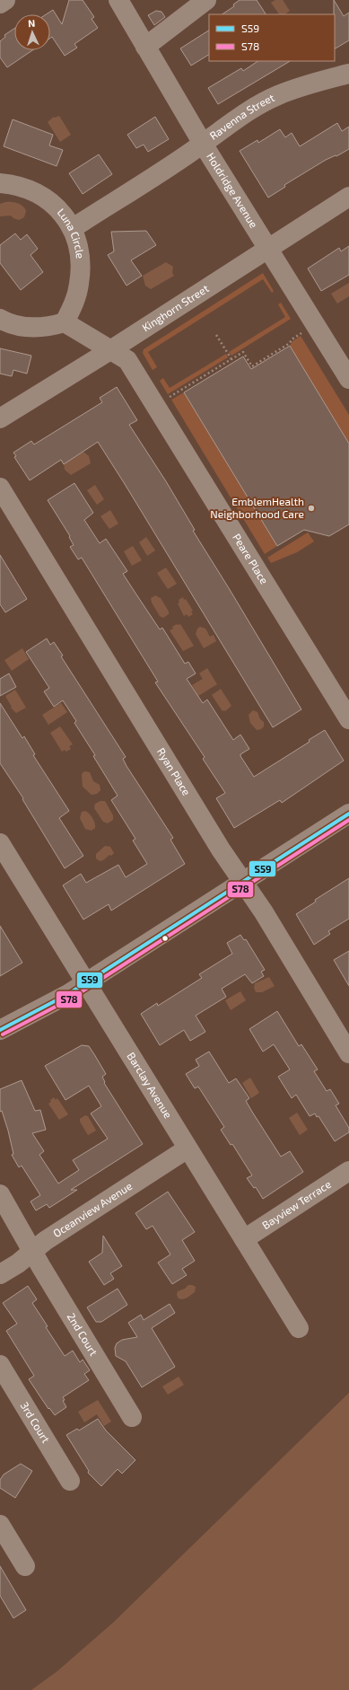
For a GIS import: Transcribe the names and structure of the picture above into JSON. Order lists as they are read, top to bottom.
{
  "streets": {
    "street": [
      "Ravenna Street",
      "Holdridge Avenue",
      "Luna Circle",
      "Kinghorn Street",
      "Peare Place",
      "Ryan Place",
      "Barclay Avenue",
      "Bayview Terrace",
      "Oceanview Avenue",
      "2nd Court",
      "3rd Court"
    ]
  },
  "crossings": [
    ["Ravenna Street", "Holdridge Avenue"],
    ["Ravenna Street", "Luna Circle"],
    ["Holdridge Avenue", "Kinghorn Street"],
    ["Kinghorn Street", "Peare Place"],
    ["Barclay Avenue", "Bayview Terrace"],
    ["Barclay Avenue", "Oceanview Avenue"],
    ["Oceanview Avenue", "2nd Court"]
  ],
  "places": ["EmblemHealth Neighborhood Care"],
  "lines": ["transit line S59", "transit line S78"],
  "legend": ["S59", "S78"],
  "north": "top"
}
